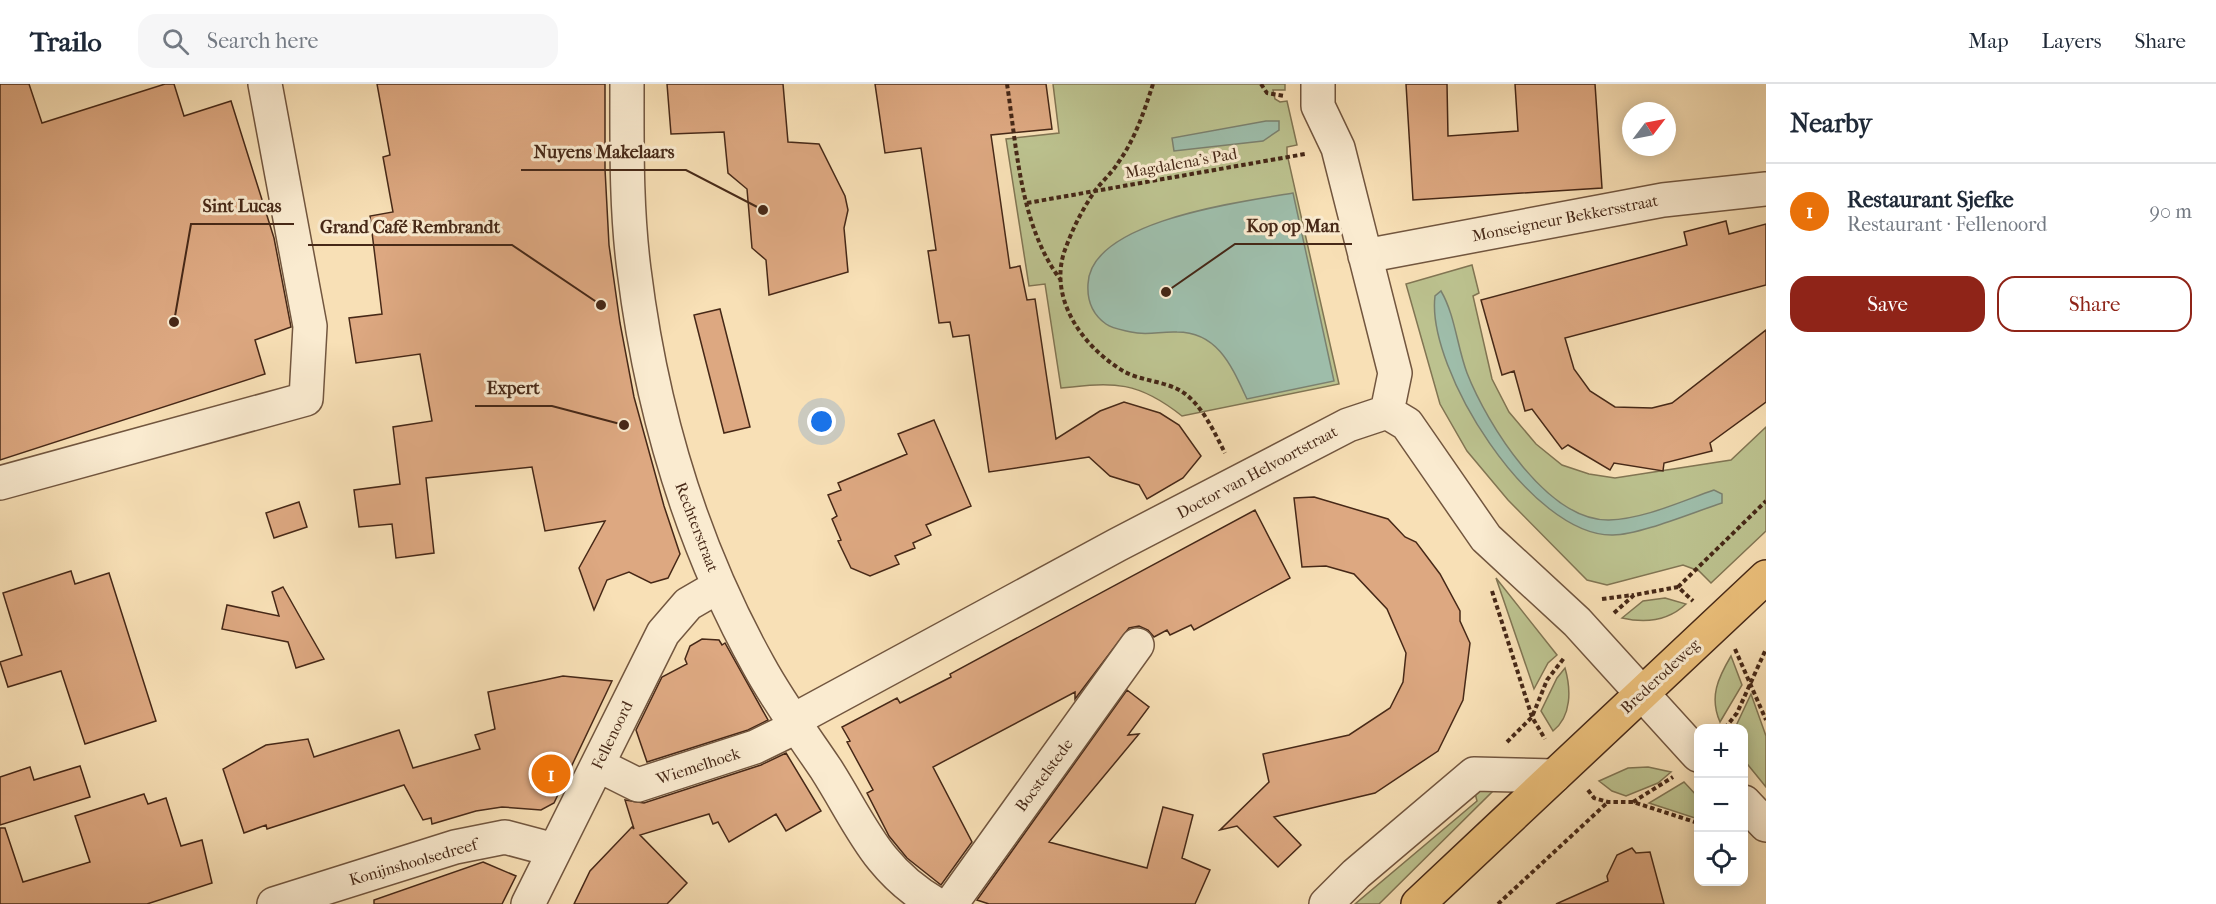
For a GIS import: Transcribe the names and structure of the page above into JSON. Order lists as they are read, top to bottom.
{
  "streets": {
    "main road": ["Brederodeweg"],
    "street": [
      "Monseigneur Bekkersstraat",
      "Doctor van Helvoortstraat",
      "Rechterstraat",
      "Fellenoord",
      "Wiemelhoek",
      "Bocstelstede",
      "Konijnshoolsedreef"
    ],
    "path": ["Magdalena's Pad"]
  },
  "crossings": [
    ["Doctor van Helvoortstraat", "Rechterstraat"],
    ["Doctor van Helvoortstraat", "Wiemelhoek"],
    ["Rechterstraat", "Fellenoord"],
    ["Rechterstraat", "Wiemelhoek"],
    ["Fellenoord", "Wiemelhoek"],
    ["Fellenoord", "Konijnshoolsedreef"]
  ],
  "places": [
    "Nuyens Makelaars",
    "Kop op Man",
    "Grand Café Rembrandt",
    "Sint Lucas",
    "Expert"
  ],
  "north": "top right",
  "page": {
    "header": "Trailo",
    "search": "Search here",
    "nav": ["Map", "Layers", "Share"],
    "heading": "Nearby",
    "list": [
      {
        "mark": "1",
        "name": "Restaurant Sjefke",
        "note": "Restaurant · Fellenoord",
        "value": "90 m"
      }
    ],
    "buttons": ["Save", "Share"],
    "map_buttons": ["+", "−"],
    "pins": "1"
  }
}
